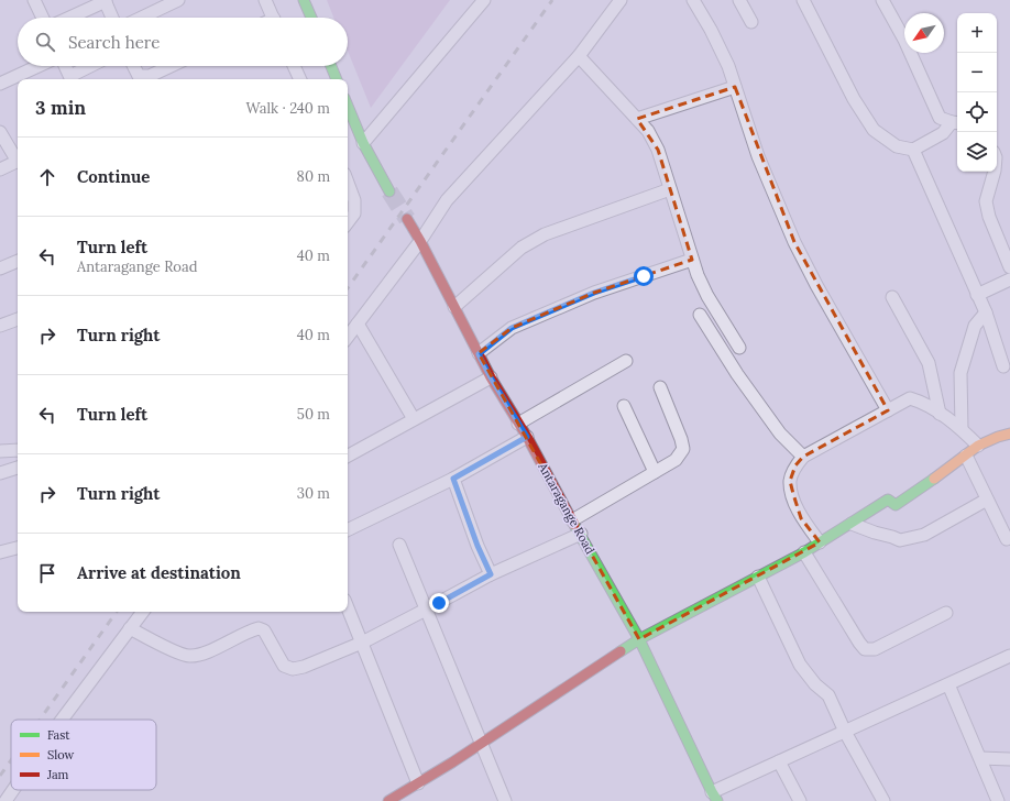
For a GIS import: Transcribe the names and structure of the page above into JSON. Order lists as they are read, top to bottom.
{
  "streets": {
    "street": ["Antaragange Road"]
  },
  "legend": ["Fast", "Slow", "Jam"],
  "north": "bottom left",
  "page": {
    "map_buttons": ["+", "−"],
    "search": "Search here",
    "heading": ["3 min", "Walk · 240 m"],
    "list": [
      ["Continue", "80 m"],
      ["Turn left", "Antaragange Road", "40 m"],
      ["Turn right", "40 m"],
      ["Turn left", "50 m"],
      ["Turn right", "30 m"],
      "Arrive at destination"
    ]
  }
}
